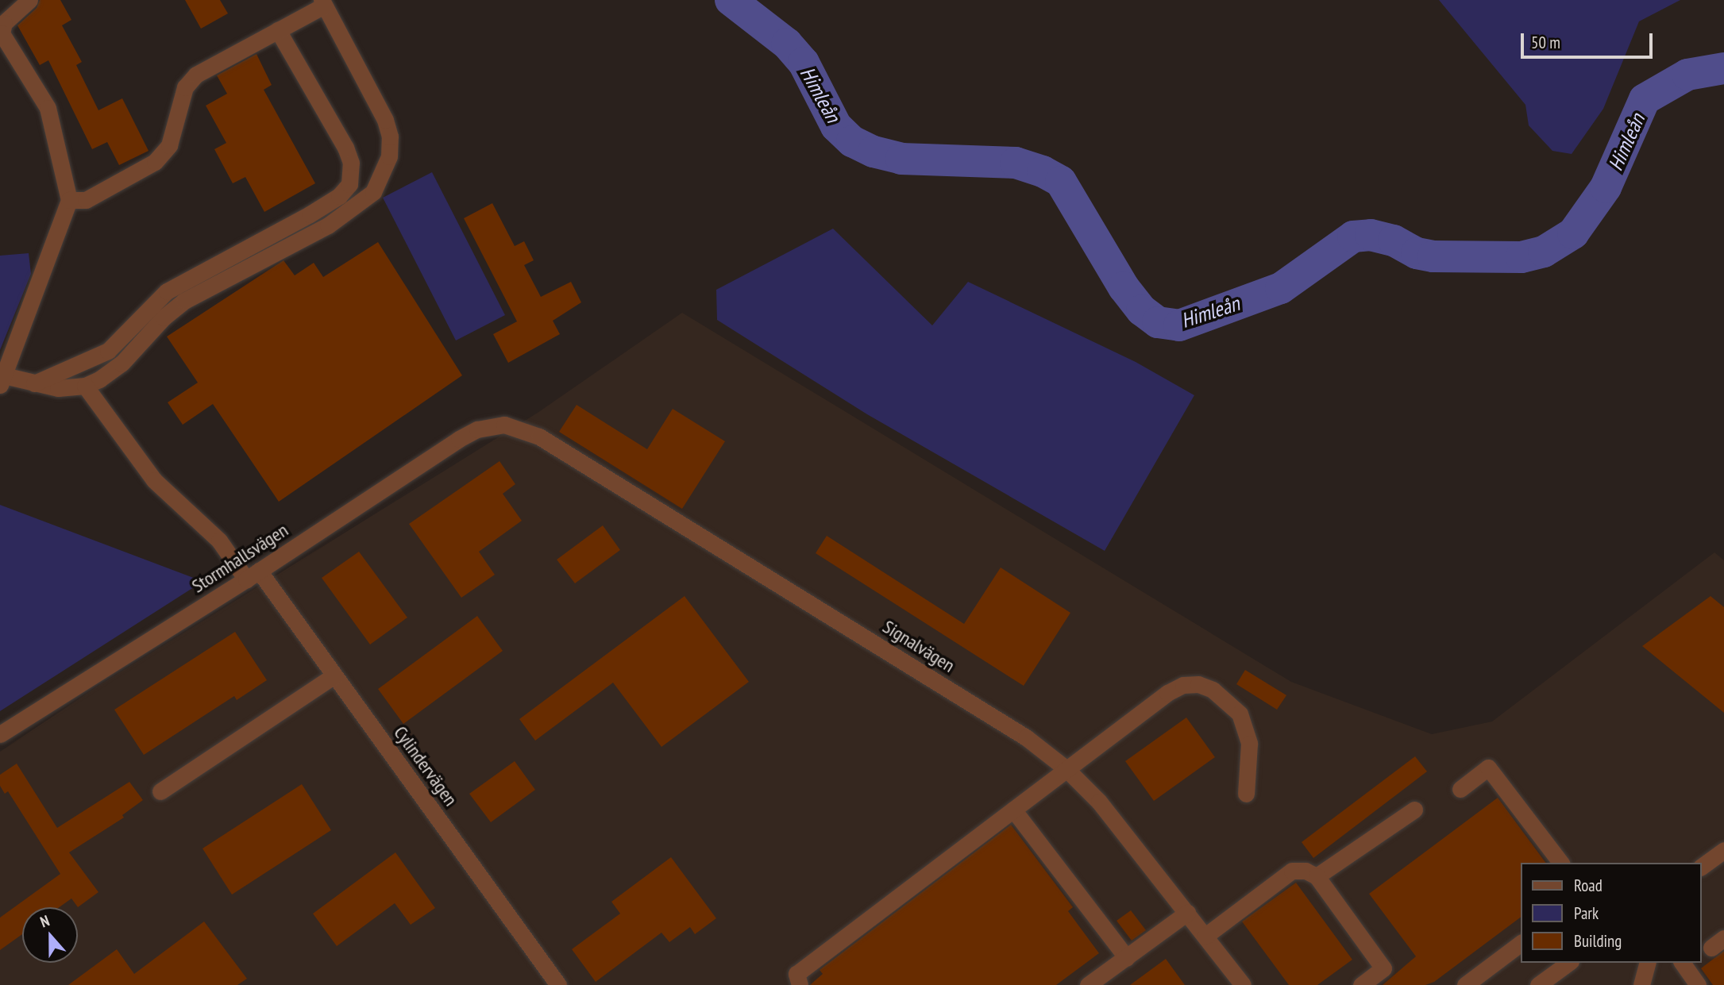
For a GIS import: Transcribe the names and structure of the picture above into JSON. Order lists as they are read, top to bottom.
{
  "streets": {
    "street": ["Stormhallsvägen", "Signalvägen", "Cylindervägen"]
  },
  "crossings": [
    ["Stormhallsvägen", "Signalvägen"],
    ["Stormhallsvägen", "Cylindervägen"]
  ],
  "water": ["Himleån"],
  "legend": ["Road", "Park", "Building"],
  "scale_bar": "50 m",
  "north": "top"
}
